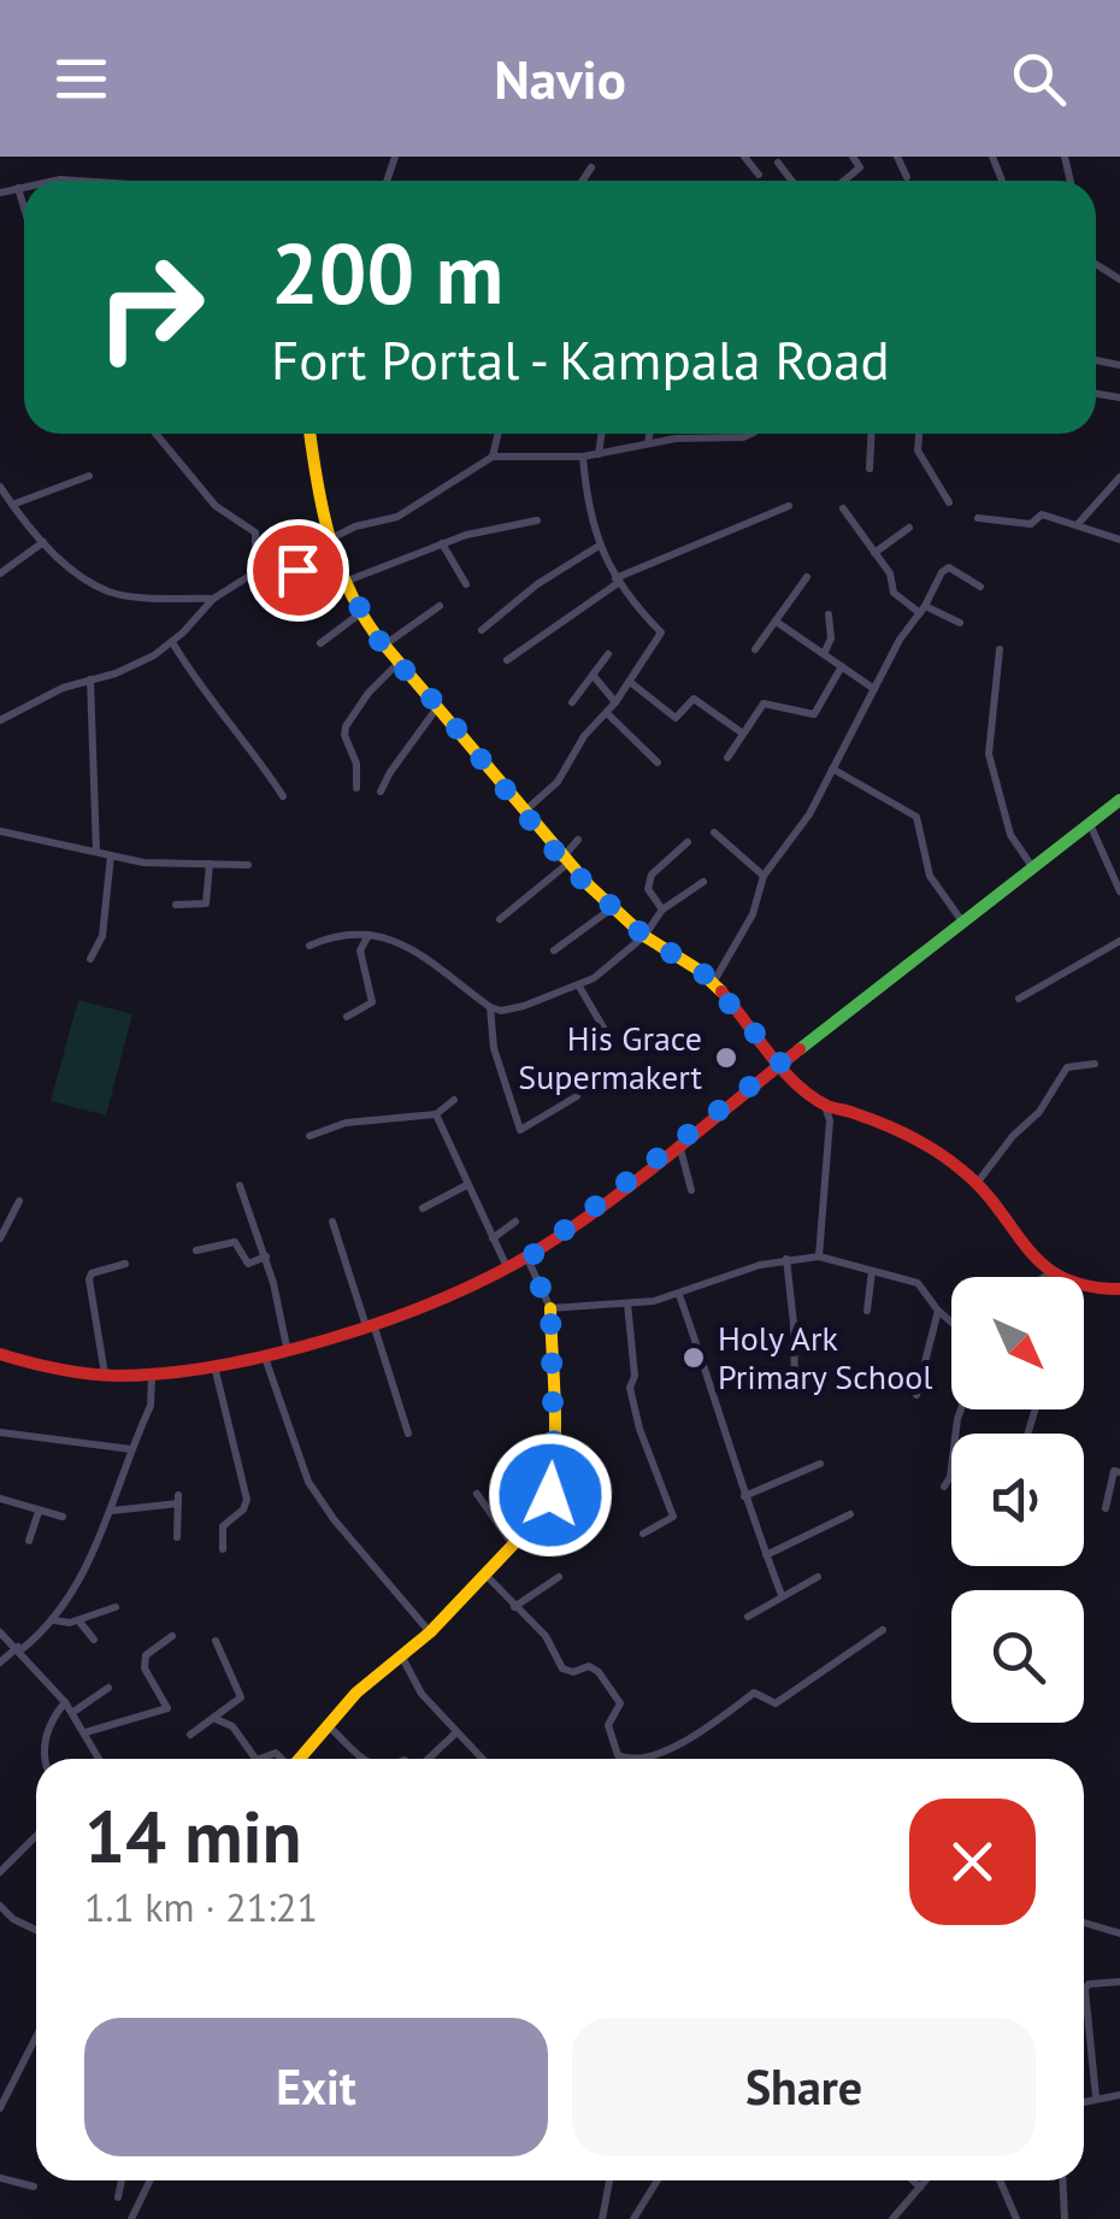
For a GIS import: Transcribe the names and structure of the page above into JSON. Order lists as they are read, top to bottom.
{
  "places": ["His Grace Supermakert", "Holy Ark Primary School"],
  "north": "bottom right",
  "page": {
    "header": "Navio",
    "turn": ["200 m", "Fort Portal - Kampala Road"],
    "heading": ["14 min", "1.1 km · 21:21"],
    "buttons": ["Exit", "Share"]
  }
}
